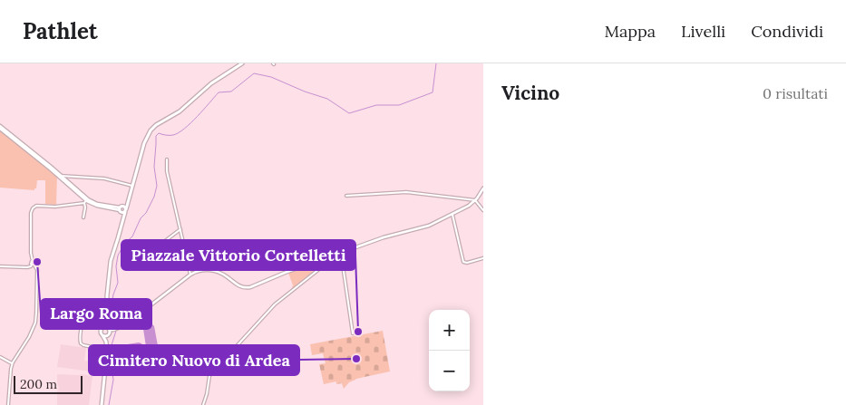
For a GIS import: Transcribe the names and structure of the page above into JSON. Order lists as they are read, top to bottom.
{
  "places": ["Largo Roma", "Piazzale Vittorio Cortelletti", "Cimitero Nuovo di Ardea"],
  "scale_bar": "200 m",
  "page": {
    "header": "Pathlet",
    "nav": ["Mappa", "Livelli", "Condividi"],
    "heading": ["Vicino", "0 risultati"],
    "map_buttons": ["+", "−"],
    "scale": "200 m"
  }
}
